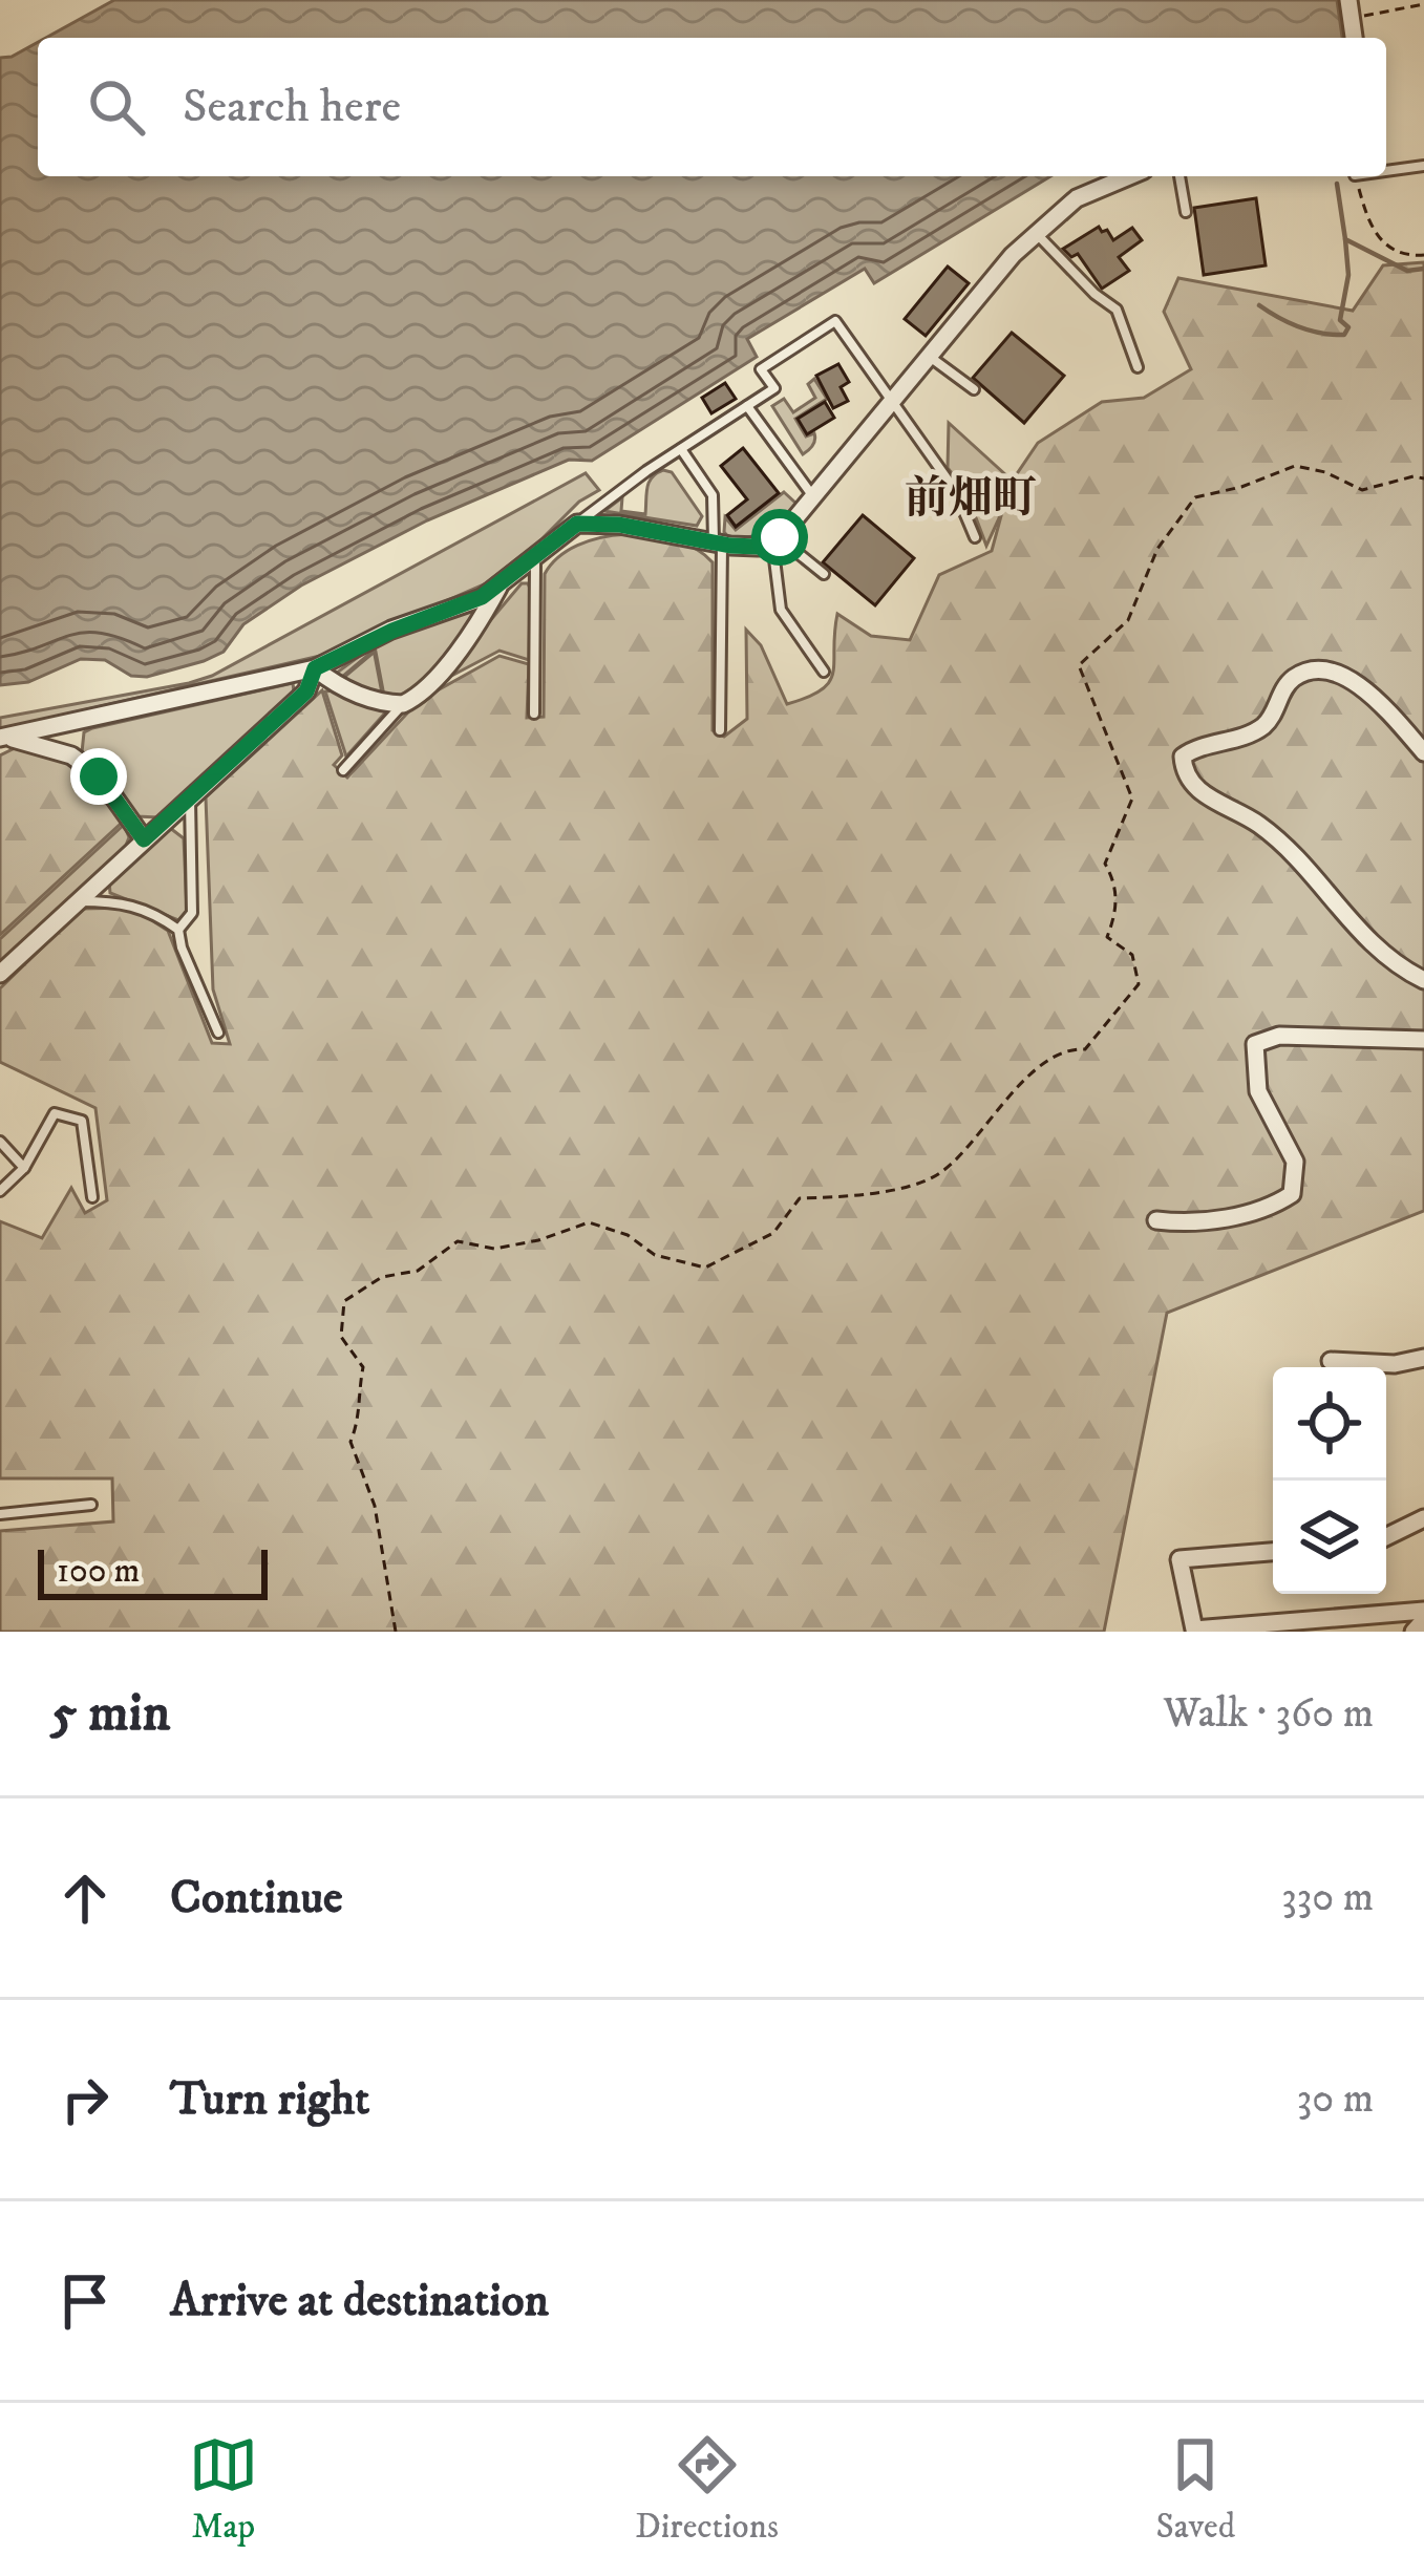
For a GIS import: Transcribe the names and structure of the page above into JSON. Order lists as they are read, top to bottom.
{
  "districts": ["前畑町"],
  "scale_bar": "100 m",
  "page": {
    "search": "Search here",
    "scale": "100 m",
    "heading": ["5 min", "Walk · 360 m"],
    "list": [
      ["Continue", "330 m"],
      ["Turn right", "30 m"],
      "Arrive at destination"
    ],
    "nav": ["Map", "Directions", "Saved"]
  }
}
